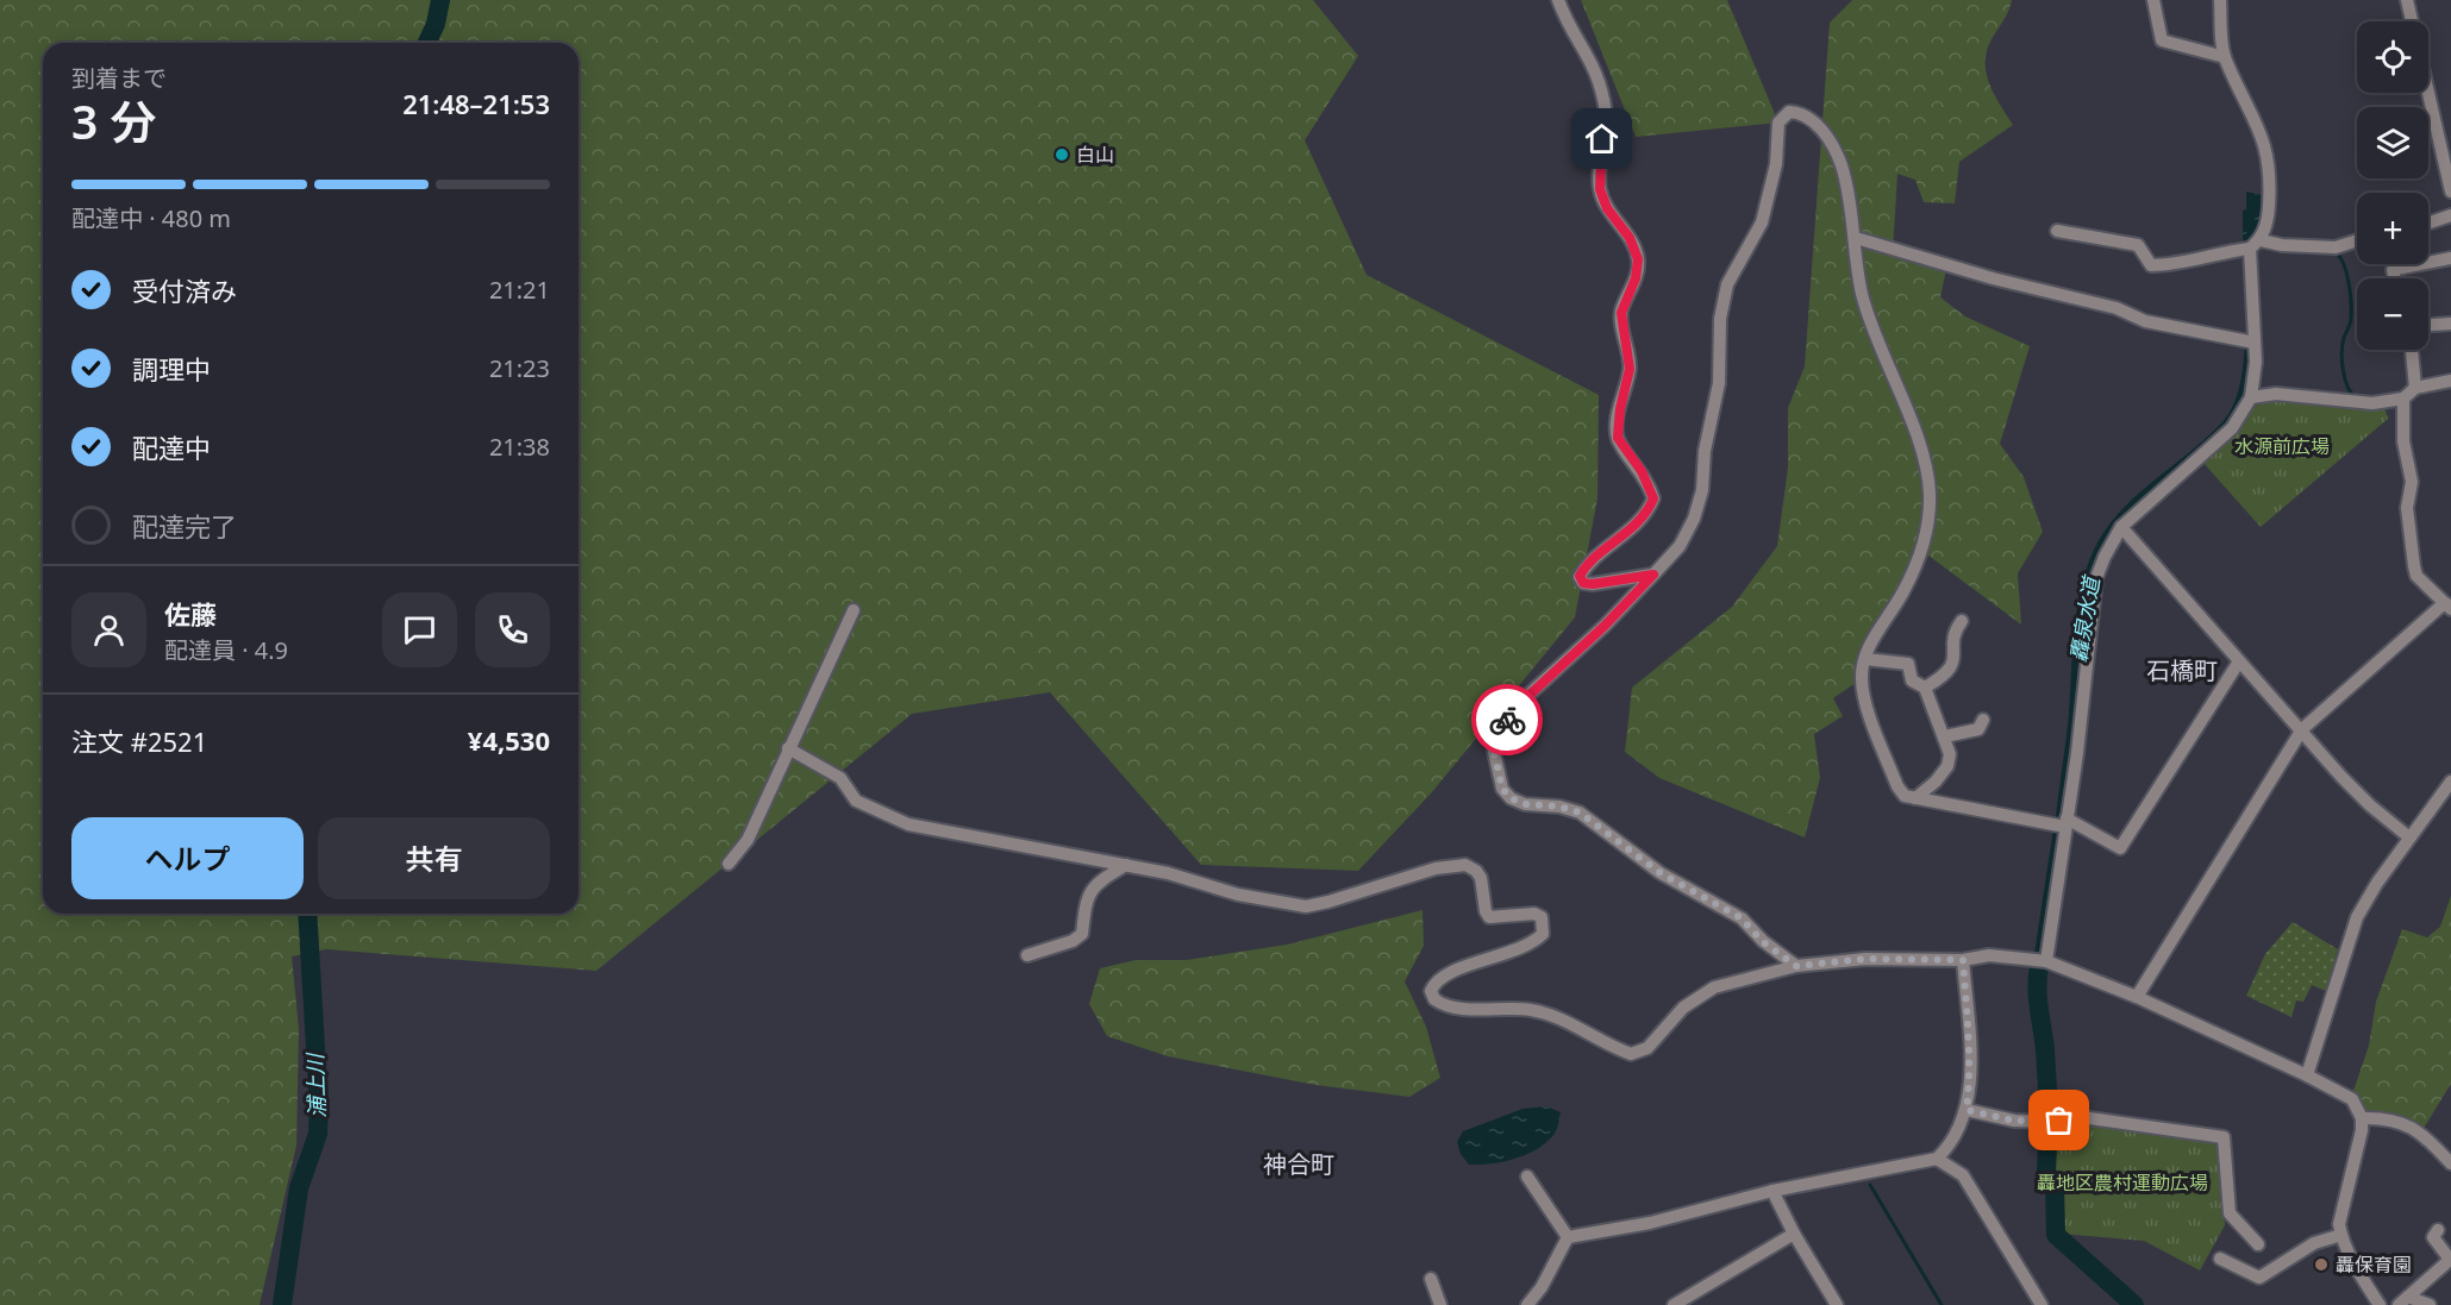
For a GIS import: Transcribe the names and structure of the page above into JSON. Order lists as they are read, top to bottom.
{
  "districts": ["石橋町", "神合町"],
  "water": ["轟泉水道", "浦上川"],
  "parks": ["水源前広場", "轟地区農村運動広場"],
  "places": ["白山", "轟保育園"],
  "page": {
    "map_buttons": ["+", "−"],
    "heading": ["3 分", "到着まで", "21:48–21:53"],
    "panel": [
      "佐藤",
      "配達員 · 4.9",
      "注文 #2521",
      "¥4,530"
    ],
    "bar": "配達中 · 480 m",
    "list": [
      ["受付済み", "21:21"],
      ["調理中", "21:23"],
      ["配達中", "21:38"],
      "配達完了"
    ],
    "buttons": ["ヘルプ", "共有"]
  }
}
